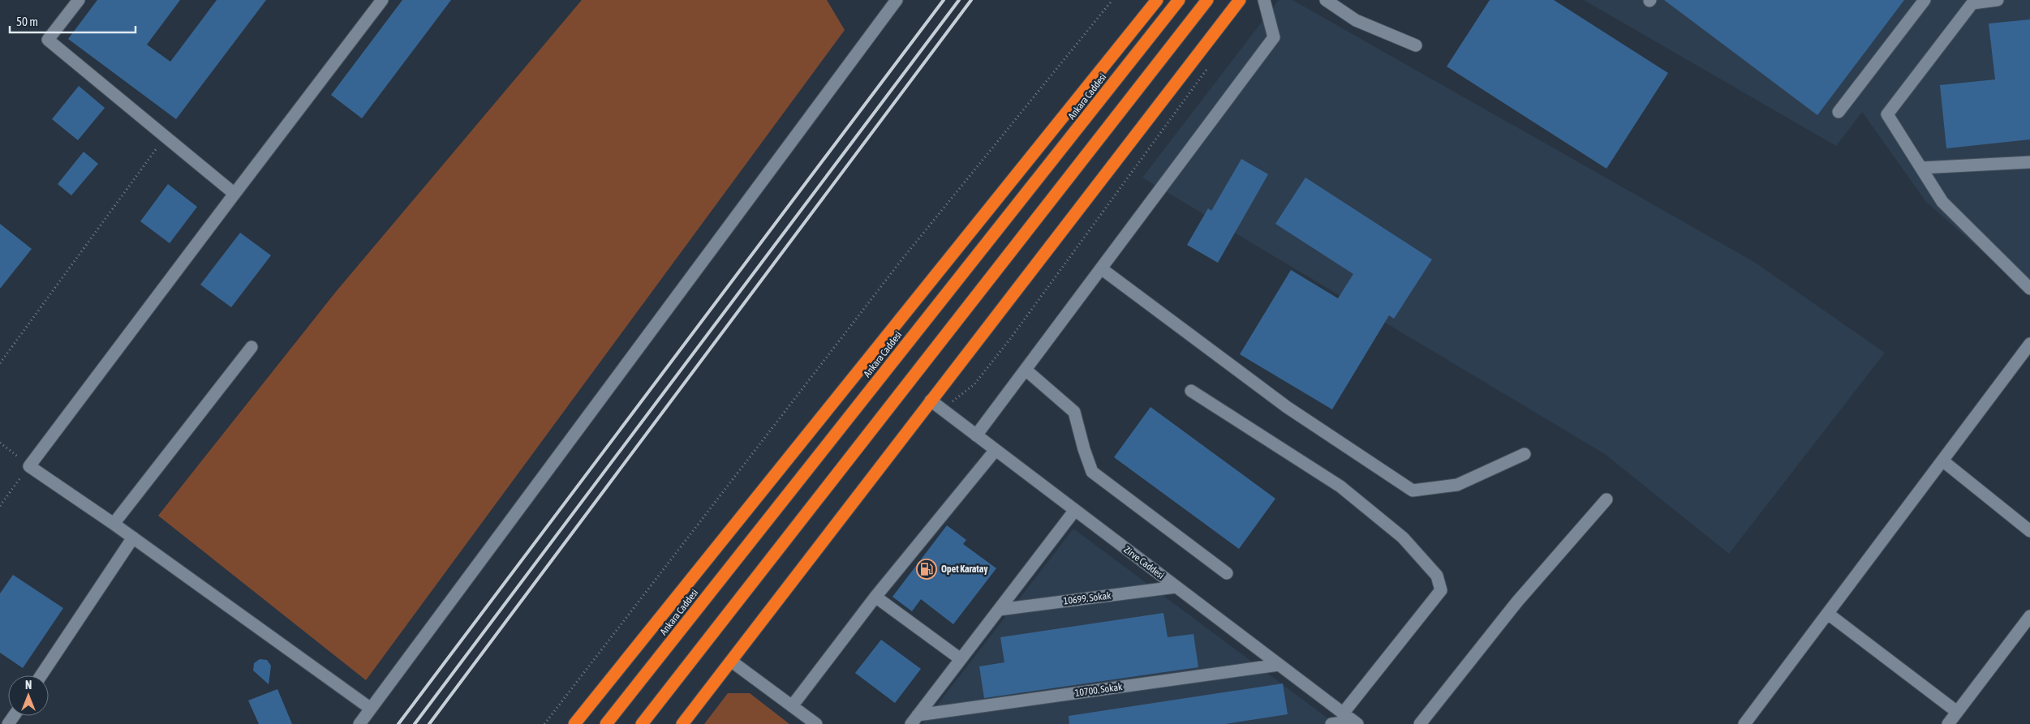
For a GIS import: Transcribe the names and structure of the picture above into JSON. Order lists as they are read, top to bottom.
{
  "streets": {
    "highway": ["Ankara Caddesi"],
    "street": ["Zirve Caddesi", "10699. Sokak", "10700. Sokak"]
  },
  "crossings": [
    ["Zirve Caddesi", "10699. Sokak"],
    ["Zirve Caddesi", "10700. Sokak"]
  ],
  "places": {
    "fuel station": ["Opet Karatay"]
  },
  "scale_bar": "50 m",
  "north": "top"
}
